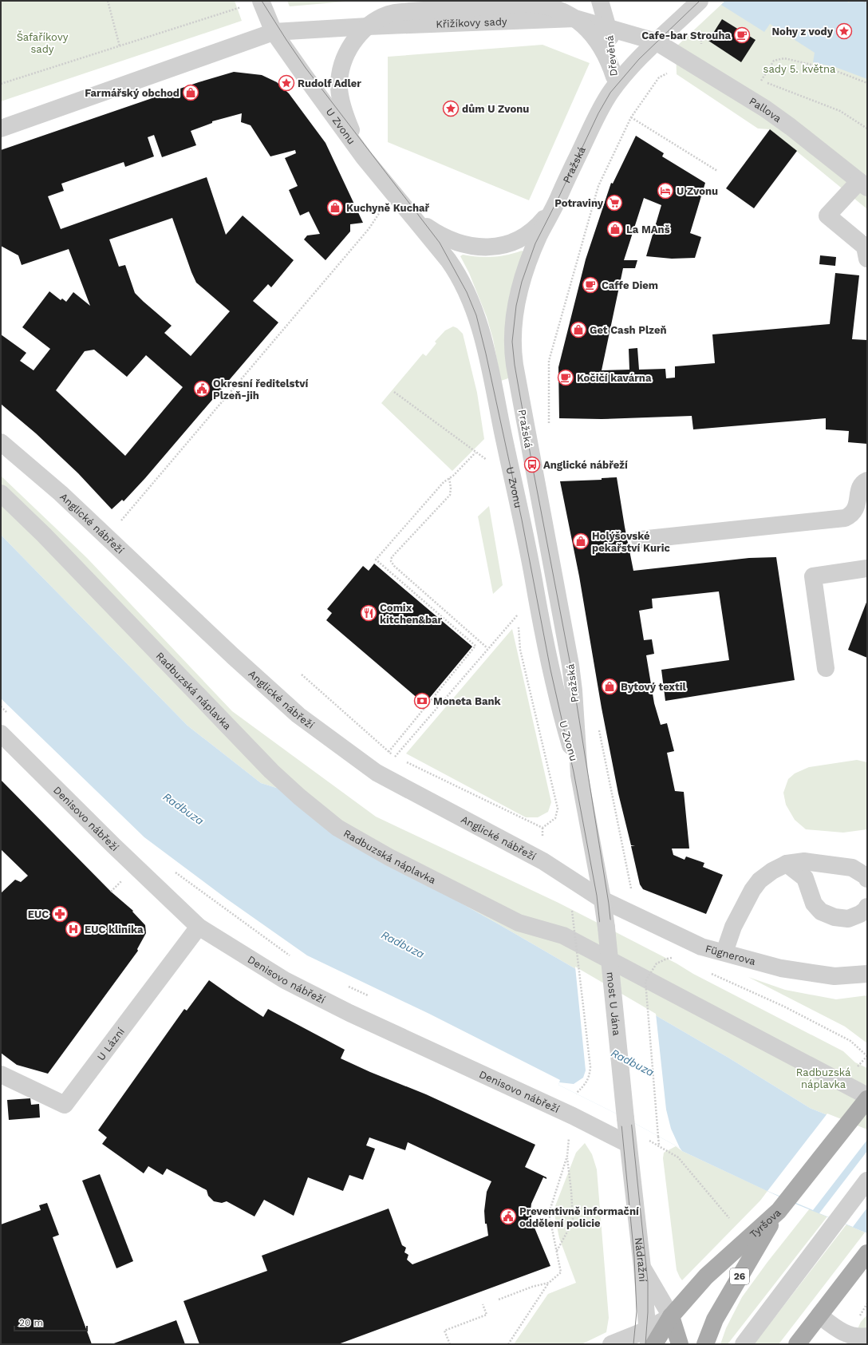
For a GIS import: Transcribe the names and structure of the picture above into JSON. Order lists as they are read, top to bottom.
{
  "streets": {
    "main road": ["Tyršova", "26"],
    "street": [
      "Křižíkovy sady",
      "Dřevěná",
      "Pallova",
      "U Zvonu",
      "Pražská",
      "Anglické nábřeží",
      "Radbuzská náplavka",
      "Denisovo nábřeží",
      "Fügnerova",
      "most U Jána",
      "U Lázní",
      "Nádražní"
    ]
  },
  "crossings": [
    ["Křižíkovy sady", "Dřevěná"],
    ["Křižíkovy sady", "Pallova"],
    ["Křižíkovy sady", "U Zvonu"],
    ["Křižíkovy sady", "Pražská"],
    ["Dřevěná", "Pražská"],
    ["Pallova", "Pražská"],
    ["U Zvonu", "Pražská"],
    ["Pražská", "Anglické nábřeží"],
    ["Pražská", "Fügnerova"],
    ["Pražská", "most U Jána"],
    ["Anglické nábřeží", "Fügnerova"],
    ["Denisovo nábřeží", "U Lázní"],
    ["Denisovo nábřeží", "Nádražní"],
    ["most U Jána", "Nádražní"],
    ["Tyršova", "Nádražní"]
  ],
  "water": ["Radbuza"],
  "parks": ["Šafaříkovy sady", "sady 5. května", "Radbuzská náplavka"],
  "places": {
    "place": ["Nohy z vody", "Rudolf Adler", "dům U Zvonu"],
    "cafe": ["Cafe-bar Strouha", "Caffe Diem", "Kočičí kavárna"],
    "shop": [
      "Farmářský obchod",
      "Kuchyně Kuchař",
      "La MAnš",
      "Get Cash Plzeň",
      "Holýšovské pekařství Kuric",
      "Bytový textil"
    ],
    "hotel": ["U Zvonu"],
    "supermarket": ["Potraviny"],
    "public building": ["Okresní ředitelství Plzeň-jih", "Preventivně informační oddělení policie"],
    "bus stop": ["Anglické nábřeží"],
    "restaurant": ["Comix kitchen&bar"],
    "bank": ["Moneta Bank"],
    "pharmacy": ["EUC"],
    "hospital": ["EUC klinika"]
  },
  "scale_bar": "20 m"
}
